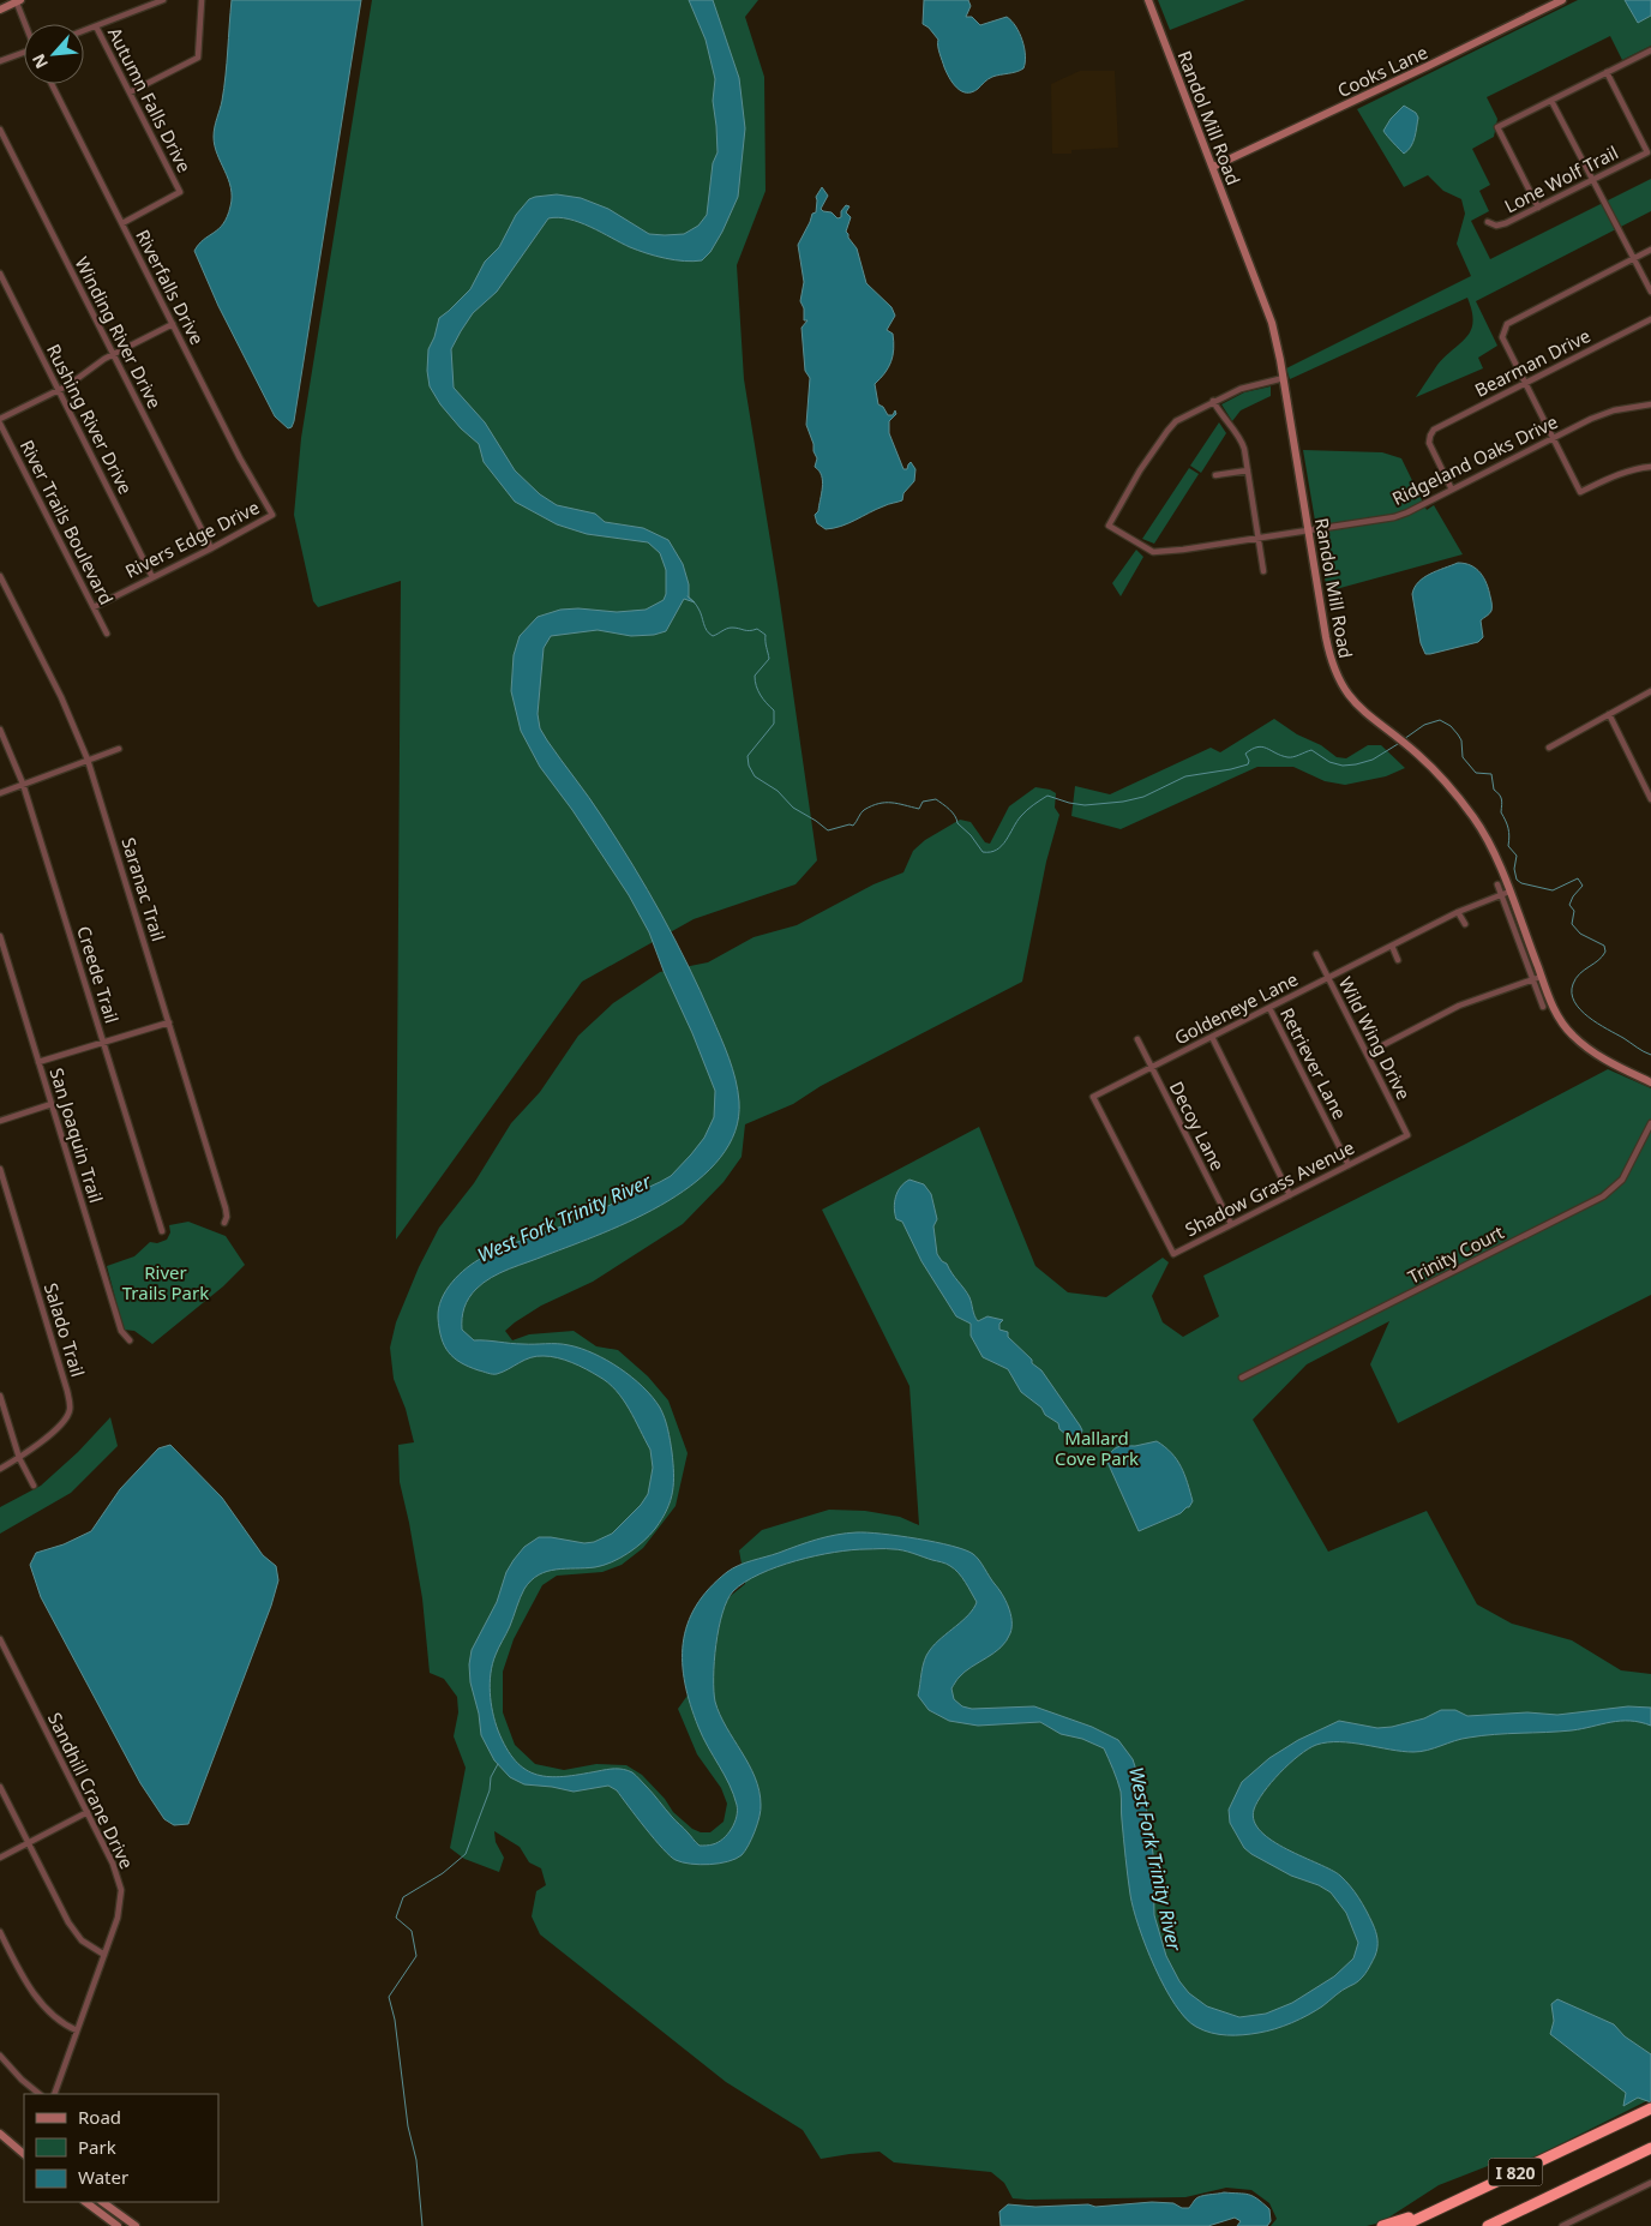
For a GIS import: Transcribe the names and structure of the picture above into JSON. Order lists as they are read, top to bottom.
{
  "streets": {
    "highway": ["I 820"],
    "main road": ["Cooks Lane", "Randol Mill Road"],
    "street": [
      "Autumn Falls Drive",
      "Lone Wolf Trail",
      "Riverfalls Drive",
      "Winding River Drive",
      "Bearman Drive",
      "Rushing River Drive",
      "Ridgeland Oaks Drive",
      "River Trails Boulevard",
      "Rivers Edge Drive",
      "Saranac Trail",
      "Creede Trail",
      "Goldeneye Lane",
      "Wild Wing Drive",
      "Retriever Lane",
      "Decoy Lane",
      "San Joaquin Trail",
      "Shadow Grass Avenue",
      "Trinity Court",
      "Salado Trail",
      "Sandhill Crane Drive"
    ]
  },
  "crossings": [
    ["Cooks Lane", "Randol Mill Road"],
    ["Autumn Falls Drive", "Riverfalls Drive"],
    ["Randol Mill Road", "Ridgeland Oaks Drive"],
    ["Randol Mill Road", "Goldeneye Lane"],
    ["Riverfalls Drive", "Rivers Edge Drive"],
    ["Winding River Drive", "Rivers Edge Drive"],
    ["Bearman Drive", "Ridgeland Oaks Drive"],
    ["Rushing River Drive", "Rivers Edge Drive"],
    ["River Trails Boulevard", "Rivers Edge Drive"],
    ["Goldeneye Lane", "Wild Wing Drive"],
    ["Goldeneye Lane", "Retriever Lane"],
    ["Goldeneye Lane", "Decoy Lane"],
    ["Goldeneye Lane", "Shadow Grass Avenue"],
    ["Wild Wing Drive", "Shadow Grass Avenue"],
    ["Retriever Lane", "Shadow Grass Avenue"],
    ["Decoy Lane", "Shadow Grass Avenue"]
  ],
  "water": ["West Fork Trinity River"],
  "parks": ["River Trails Park", "Mallard Cove Park"],
  "legend": ["Road", "Park", "Water"],
  "north": "bottom left"
}
